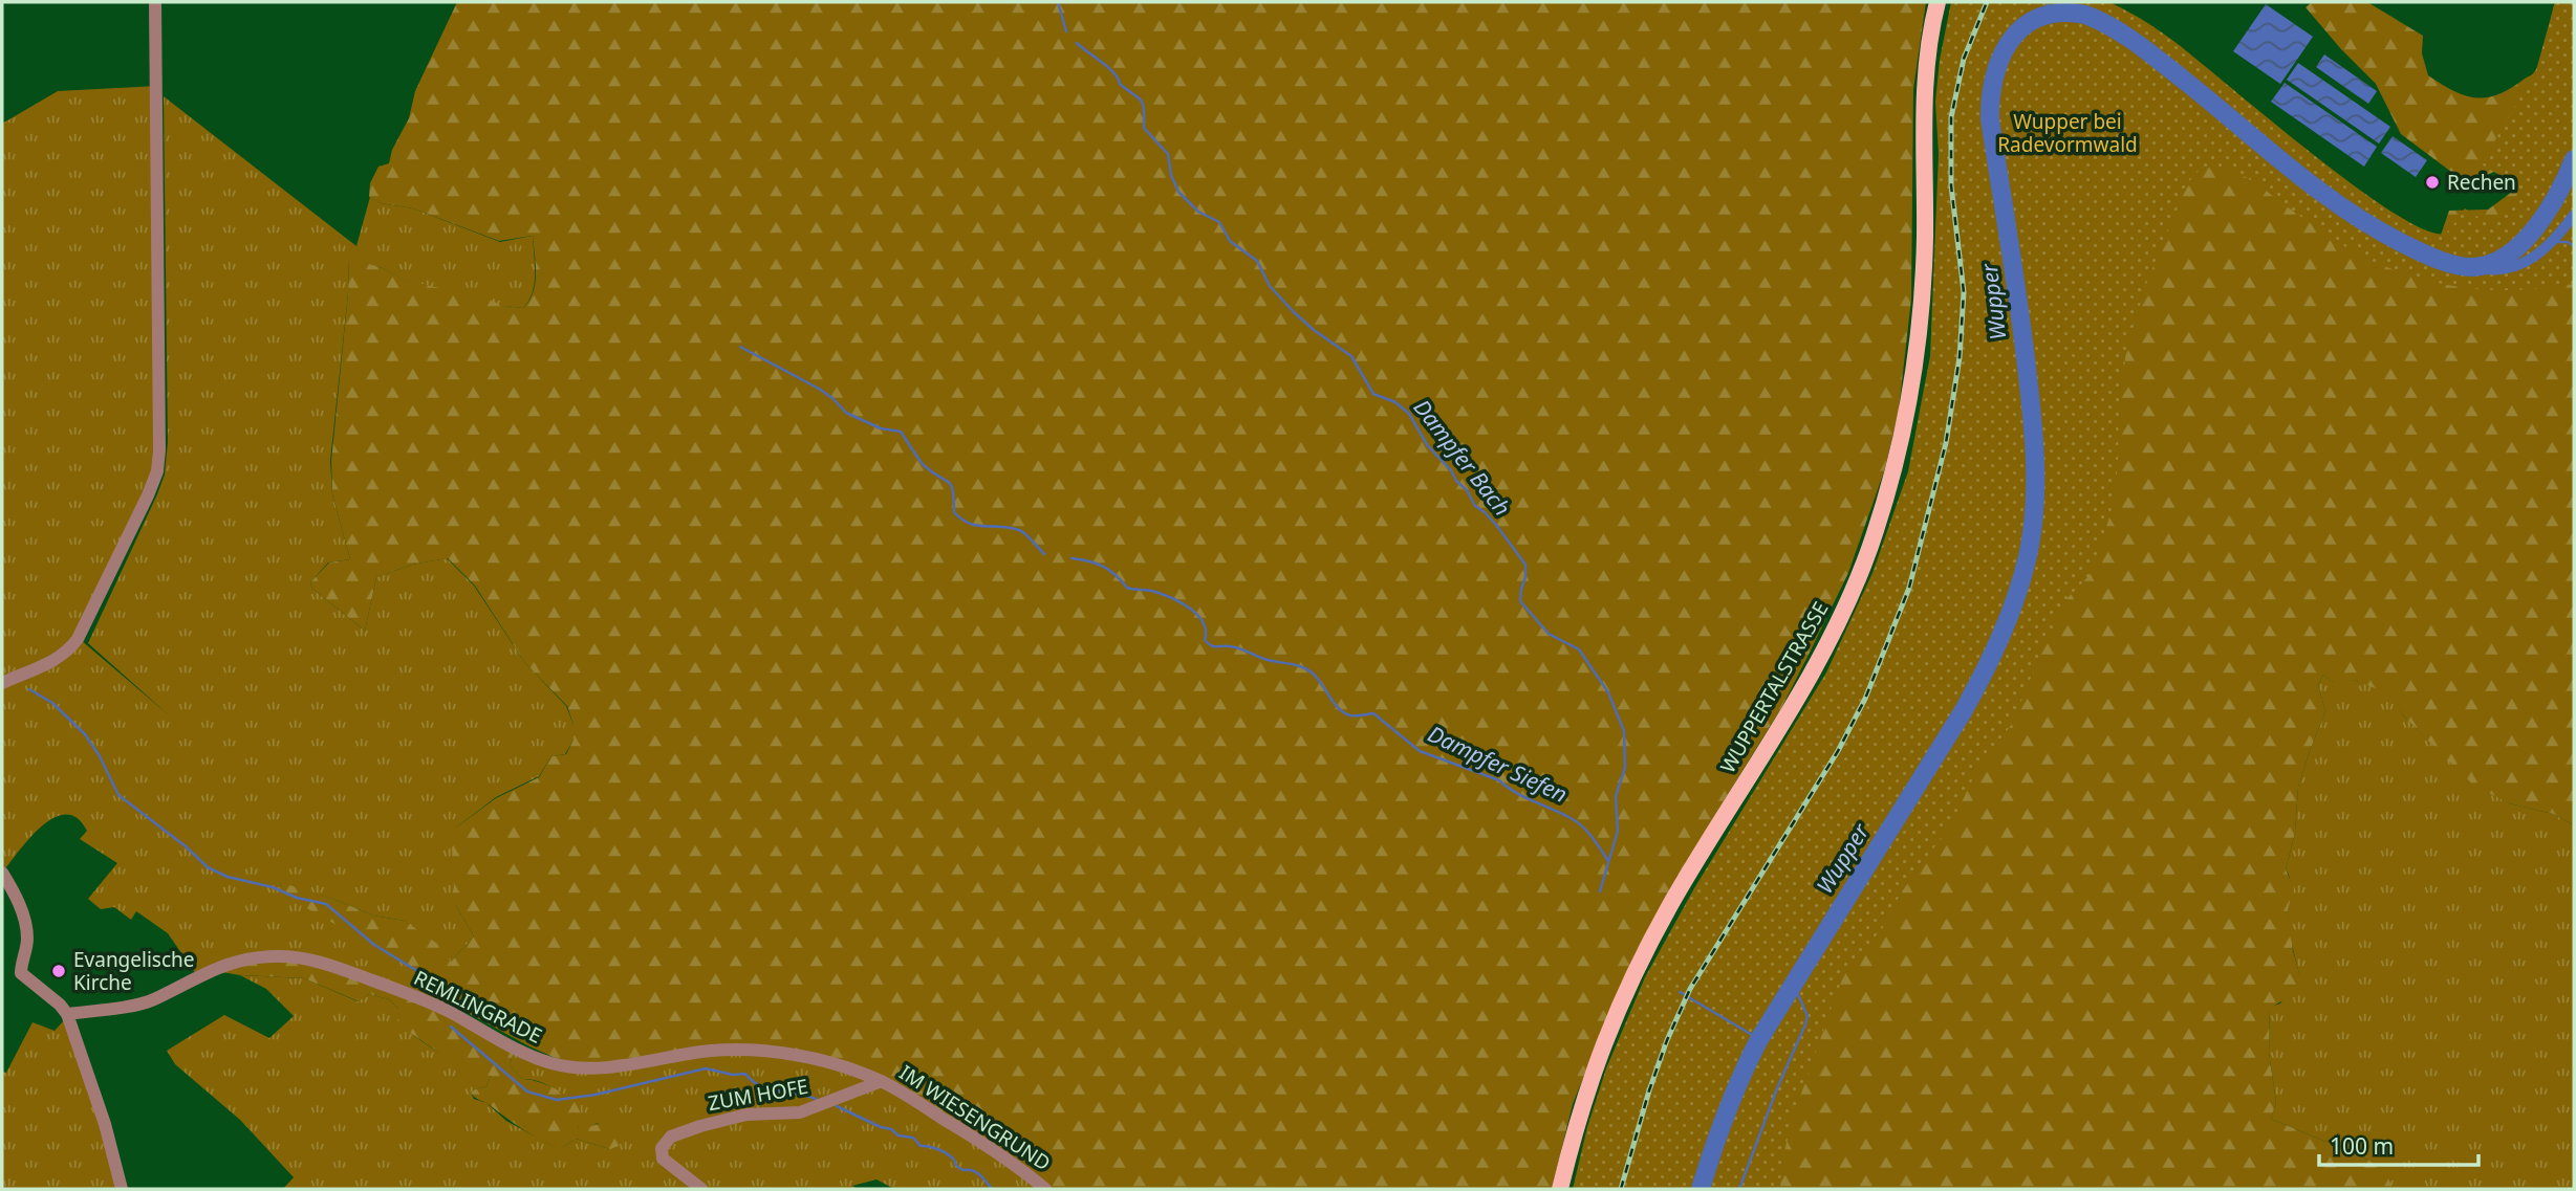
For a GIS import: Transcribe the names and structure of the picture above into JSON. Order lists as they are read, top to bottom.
{
  "streets": {
    "main road": ["WUPPERTALSTRASSE"],
    "street": ["REMLINGRADE", "ZUM HOFE", "IM WIESENGRUND"]
  },
  "crossings": [
    ["REMLINGRADE", "ZUM HOFE"],
    ["REMLINGRADE", "IM WIESENGRUND"],
    ["ZUM HOFE", "IM WIESENGRUND"]
  ],
  "water": ["Wupper", "Dampfer Bach", "Dampfer Siefen"],
  "parks": ["Wupper bei Radevormwald"],
  "places": ["Rechen", "Evangelische Kirche"],
  "scale_bar": "100 m"
}
